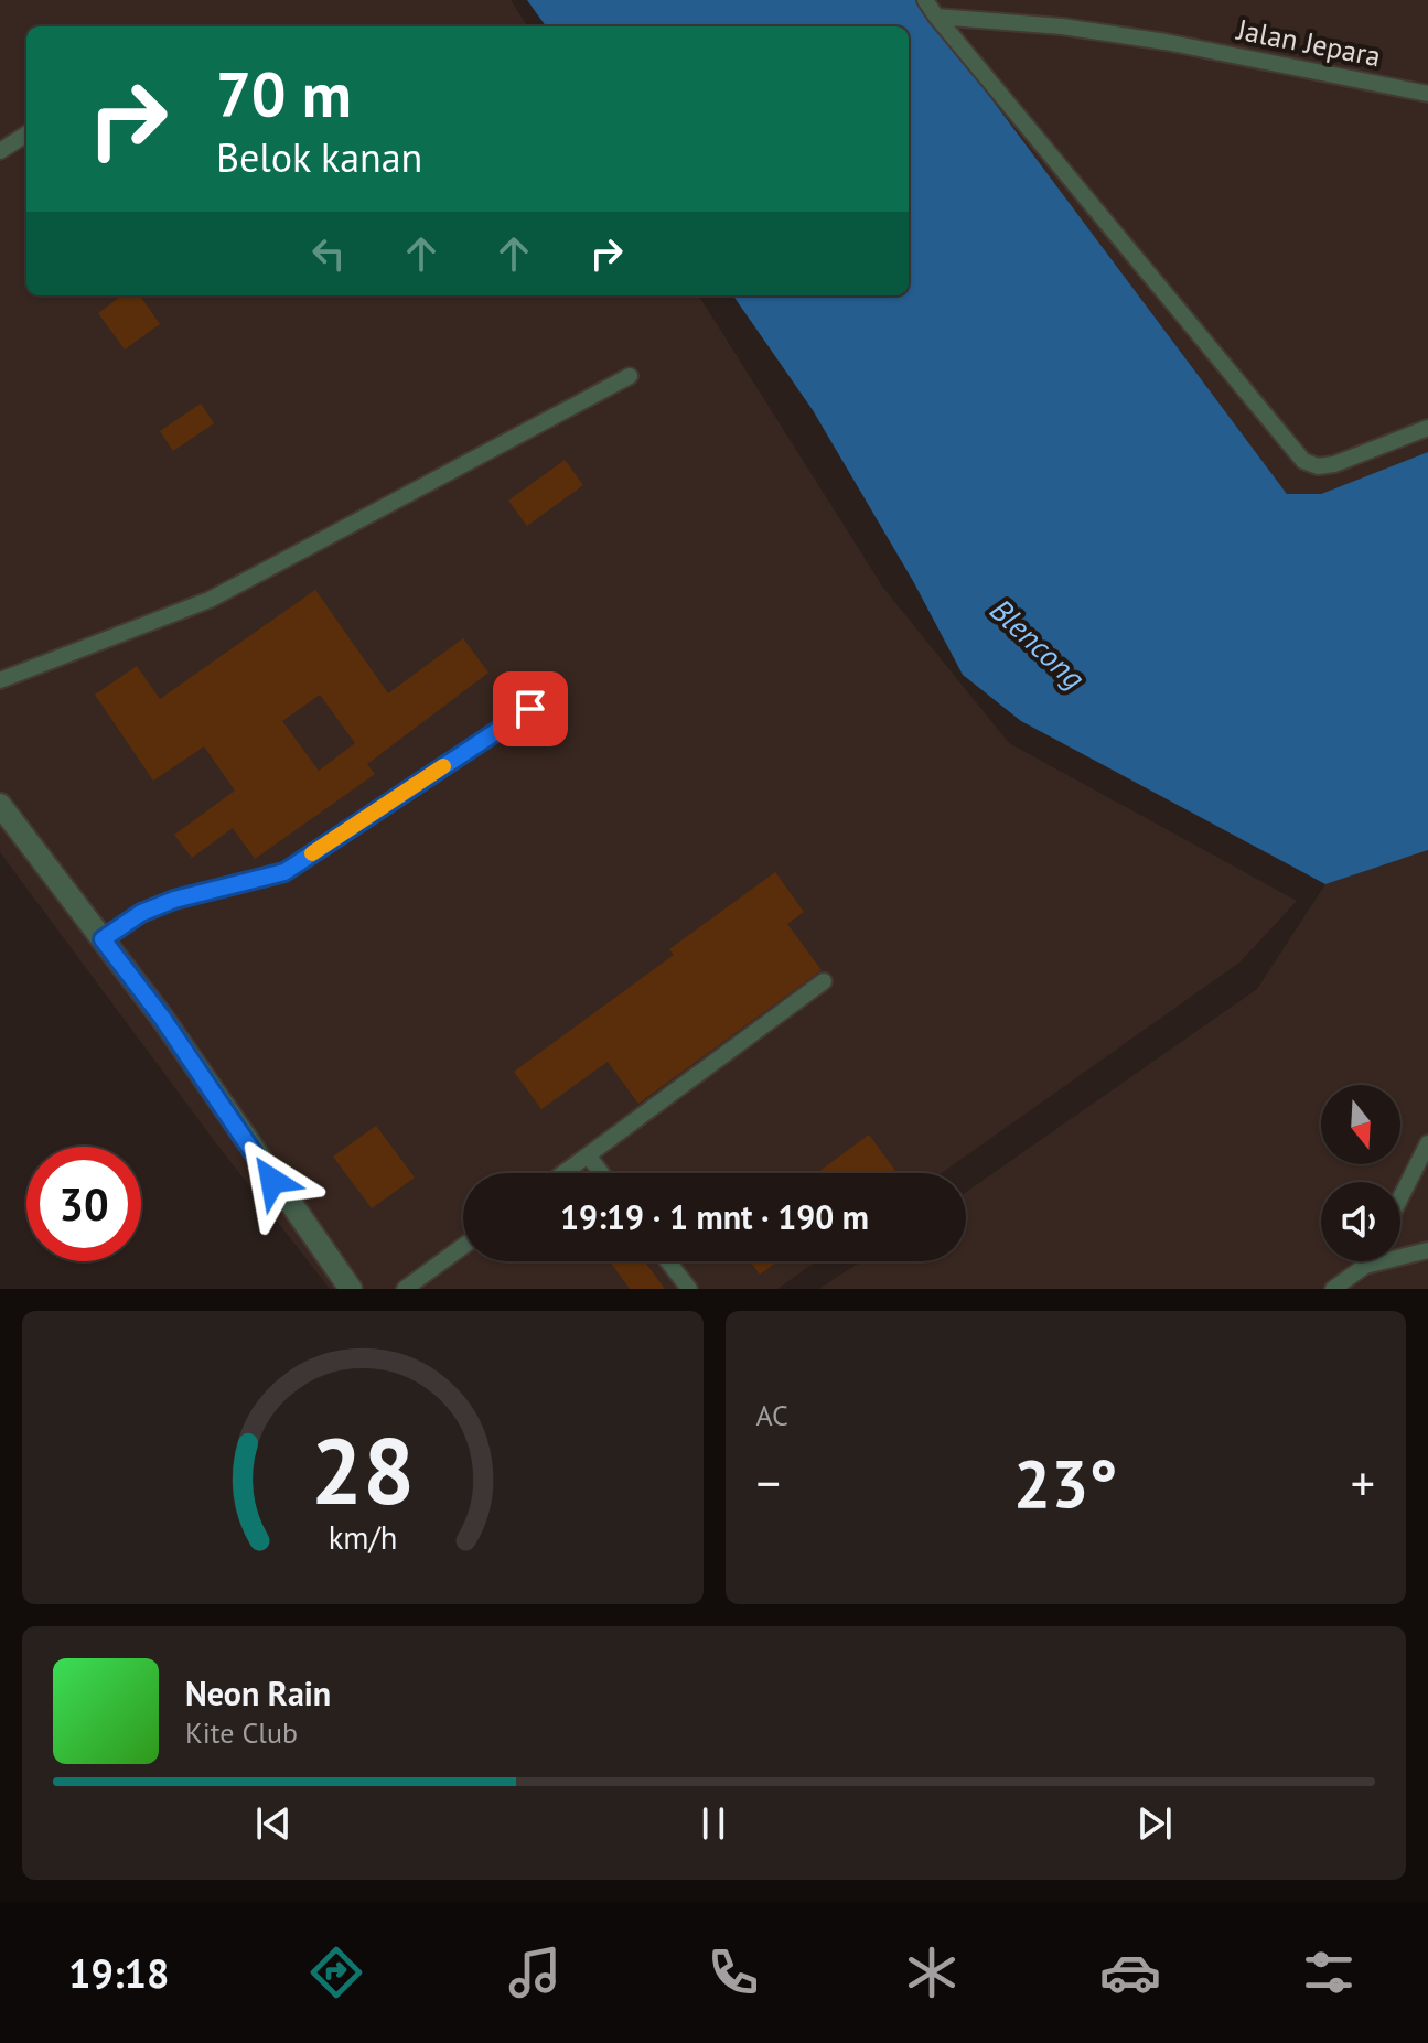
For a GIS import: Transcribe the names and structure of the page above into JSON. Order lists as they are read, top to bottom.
{
  "streets": {
    "lane": ["Jalan Jepara"]
  },
  "water": ["Blencong"],
  "north": "bottom",
  "page": {
    "turn": ["70 m", "Belok kanan"],
    "limit": "30",
    "trip": "19:19 · 1 mnt · 190 m",
    "tile": "AC",
    "heat": ["−", "23°", "+"],
    "song": ["Neon Rain", "Kite Club"],
    "tabs": "19:18",
    "gauge": ["28", "km/h"]
  }
}
